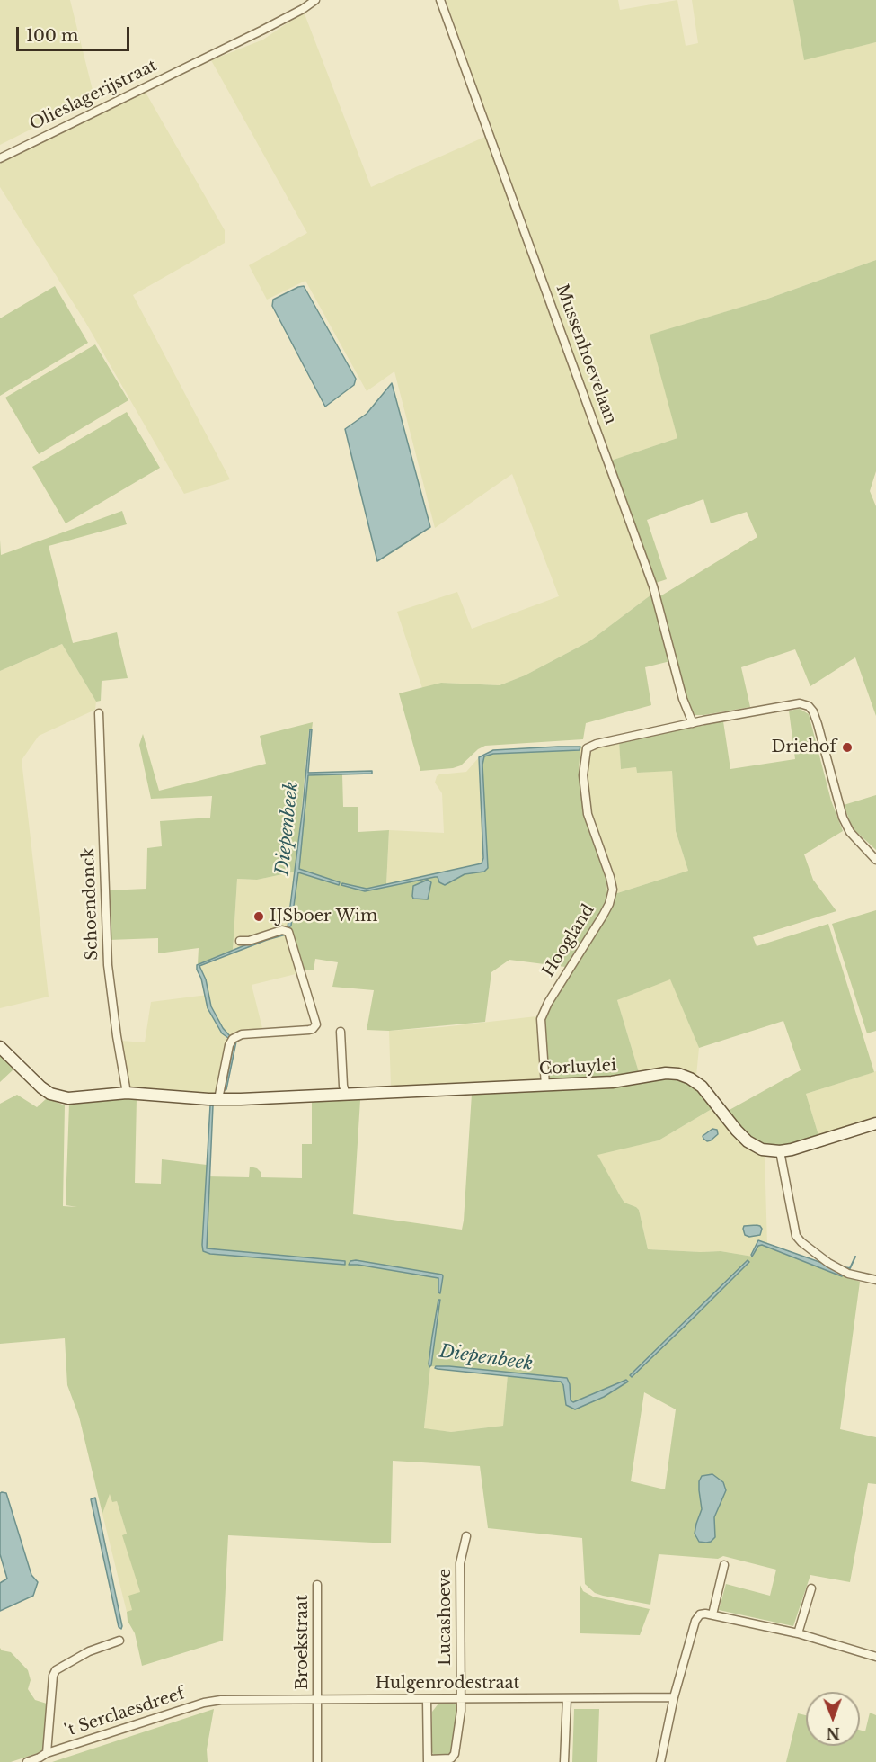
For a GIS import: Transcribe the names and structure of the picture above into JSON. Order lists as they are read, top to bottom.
{
  "streets": {
    "street": [
      "Olieslagerijstraat",
      "Mussenhoevelaan",
      "Schoendonck",
      "Hoogland",
      "Corluylei",
      "Lucashoeve",
      "Broekstraat",
      "Hulgenrodestraat",
      "'t Serclaesdreef"
    ]
  },
  "crossings": [
    ["Mussenhoevelaan", "Hoogland"],
    ["Schoendonck", "Corluylei"],
    ["Hoogland", "Corluylei"],
    ["Lucashoeve", "Hulgenrodestraat"],
    ["Broekstraat", "Hulgenrodestraat"],
    ["Hulgenrodestraat", "'t Serclaesdreef"]
  ],
  "water": ["Diepenbeek"],
  "places": ["Driehof", "IJSboer Wim"],
  "scale_bar": "100 m",
  "north": "bottom"
}
